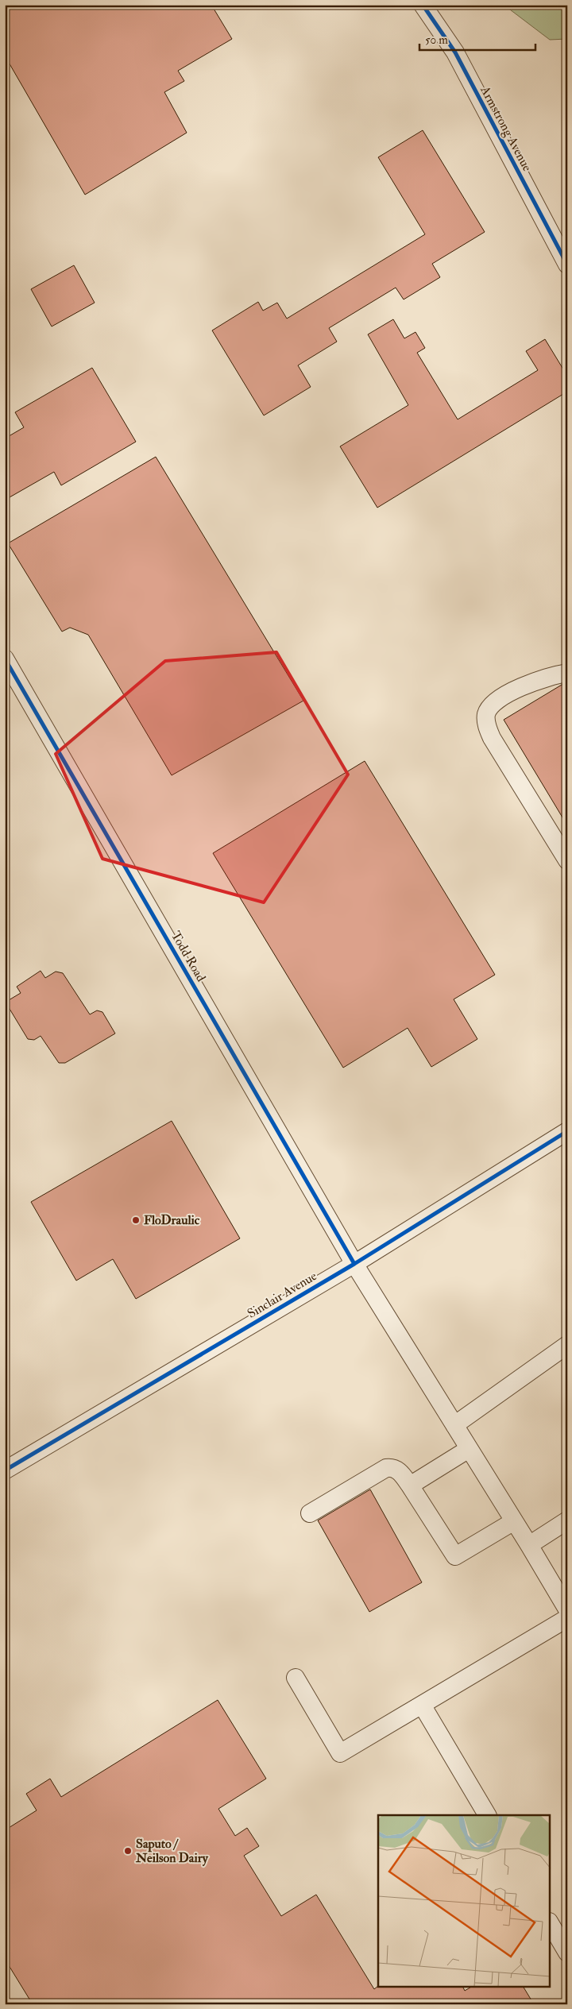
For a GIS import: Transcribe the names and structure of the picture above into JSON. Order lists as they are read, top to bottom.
{
  "streets": {
    "street": ["Armstrong Avenue", "Todd Road", "Sinclair Avenue"]
  },
  "crossings": [
    ["Todd Road", "Sinclair Avenue"]
  ],
  "places": ["FloDraulic", "Saputo / Neilson Dairy"],
  "scale_bar": "50 m"
}
